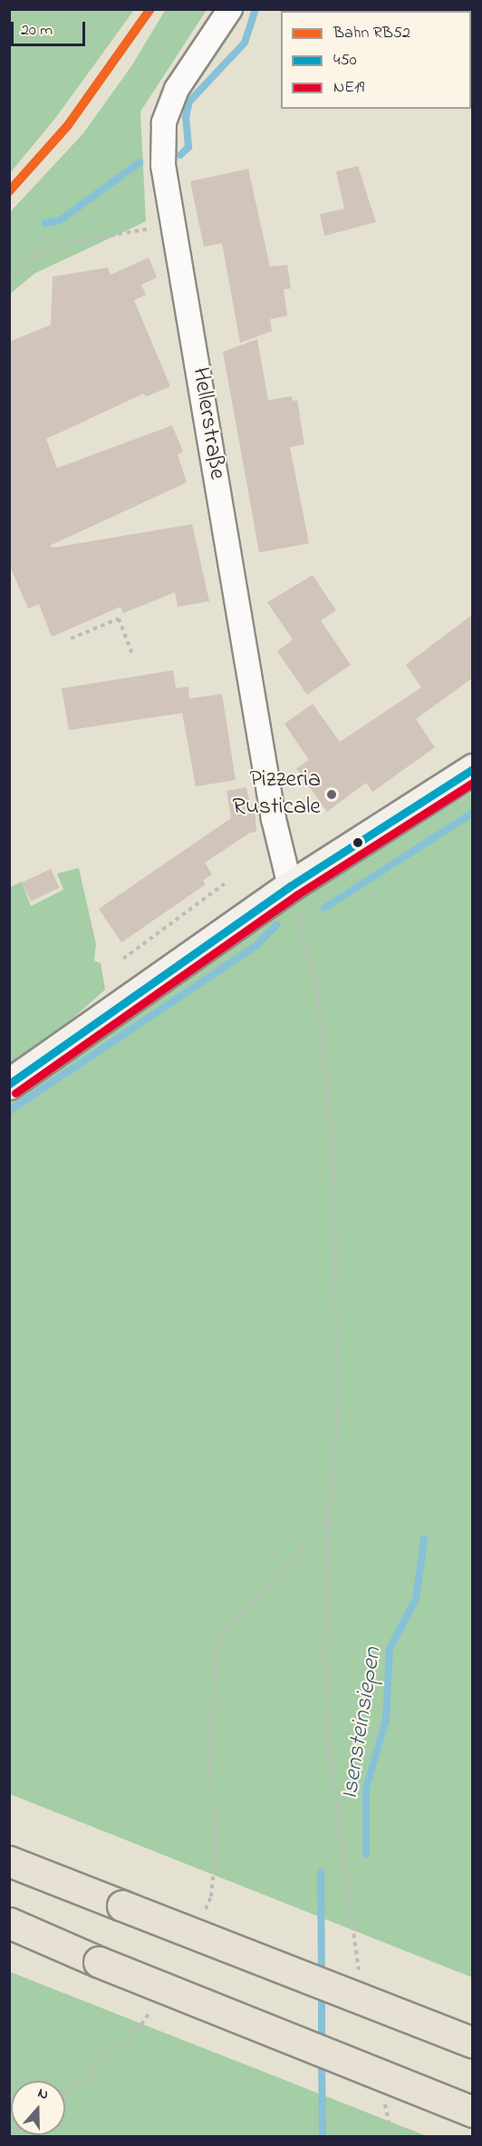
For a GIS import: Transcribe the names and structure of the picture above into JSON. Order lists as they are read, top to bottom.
{
  "streets": {
    "street": ["Hellerstraße"]
  },
  "water": ["Isensteinsiepen"],
  "places": ["Pizzeria Rusticale"],
  "lines": ["rail line RB52", "transit line 450", "transit line NE19"],
  "legend": ["Bahn RB52", "450", "NE19"],
  "scale_bar": "20 m",
  "north": "top"
}
